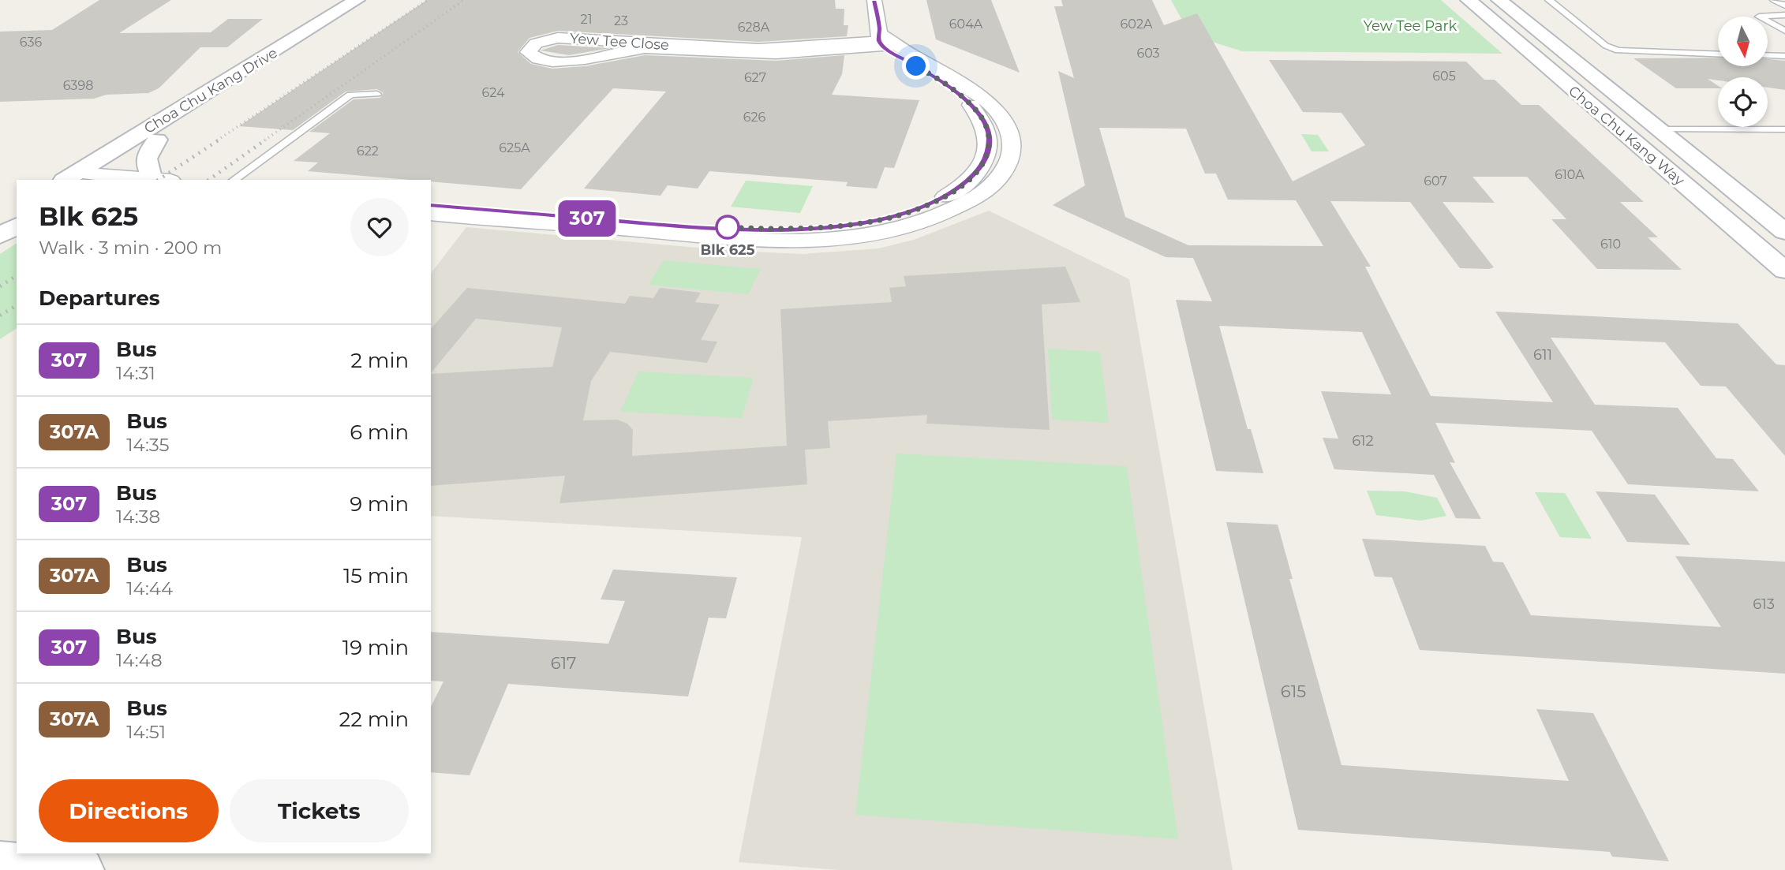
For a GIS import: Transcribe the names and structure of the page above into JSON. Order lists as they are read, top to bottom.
{
  "streets": {
    "main road": ["Choa Chu Kang Drive", "Choa Chu Kang Way"],
    "street": ["Yew Tee Close"]
  },
  "parks": ["Yew Tee Park"],
  "places": ["Blk 625"],
  "lines": ["bus line 307"],
  "house_numbers": [
    "21",
    "23",
    "604A",
    "602A",
    "628A",
    "636",
    "603",
    "605",
    "627",
    "6398",
    "624",
    "626",
    "625A",
    "622",
    "610A",
    "607",
    "610",
    "611",
    "612",
    "613",
    "617",
    "615"
  ],
  "north": "bottom",
  "page": {
    "on_map": "307",
    "heading": [
      ["Blk 625", "Walk · 3 min · 200 m"],
      "Departures"
    ],
    "list": [
      {
        "mark": "307",
        "name": "Bus",
        "note": "14:31",
        "value": "2 min"
      },
      {
        "mark": "307A",
        "name": "Bus",
        "note": "14:35",
        "value": "6 min"
      },
      {
        "mark": "307",
        "name": "Bus",
        "note": "14:38",
        "value": "9 min"
      },
      {
        "mark": "307A",
        "name": "Bus",
        "note": "14:44",
        "value": "15 min"
      },
      {
        "mark": "307",
        "name": "Bus",
        "note": "14:48",
        "value": "19 min"
      },
      {
        "mark": "307A",
        "name": "Bus",
        "note": "14:51",
        "value": "22 min"
      }
    ],
    "buttons": ["Directions", "Tickets"]
  }
}
